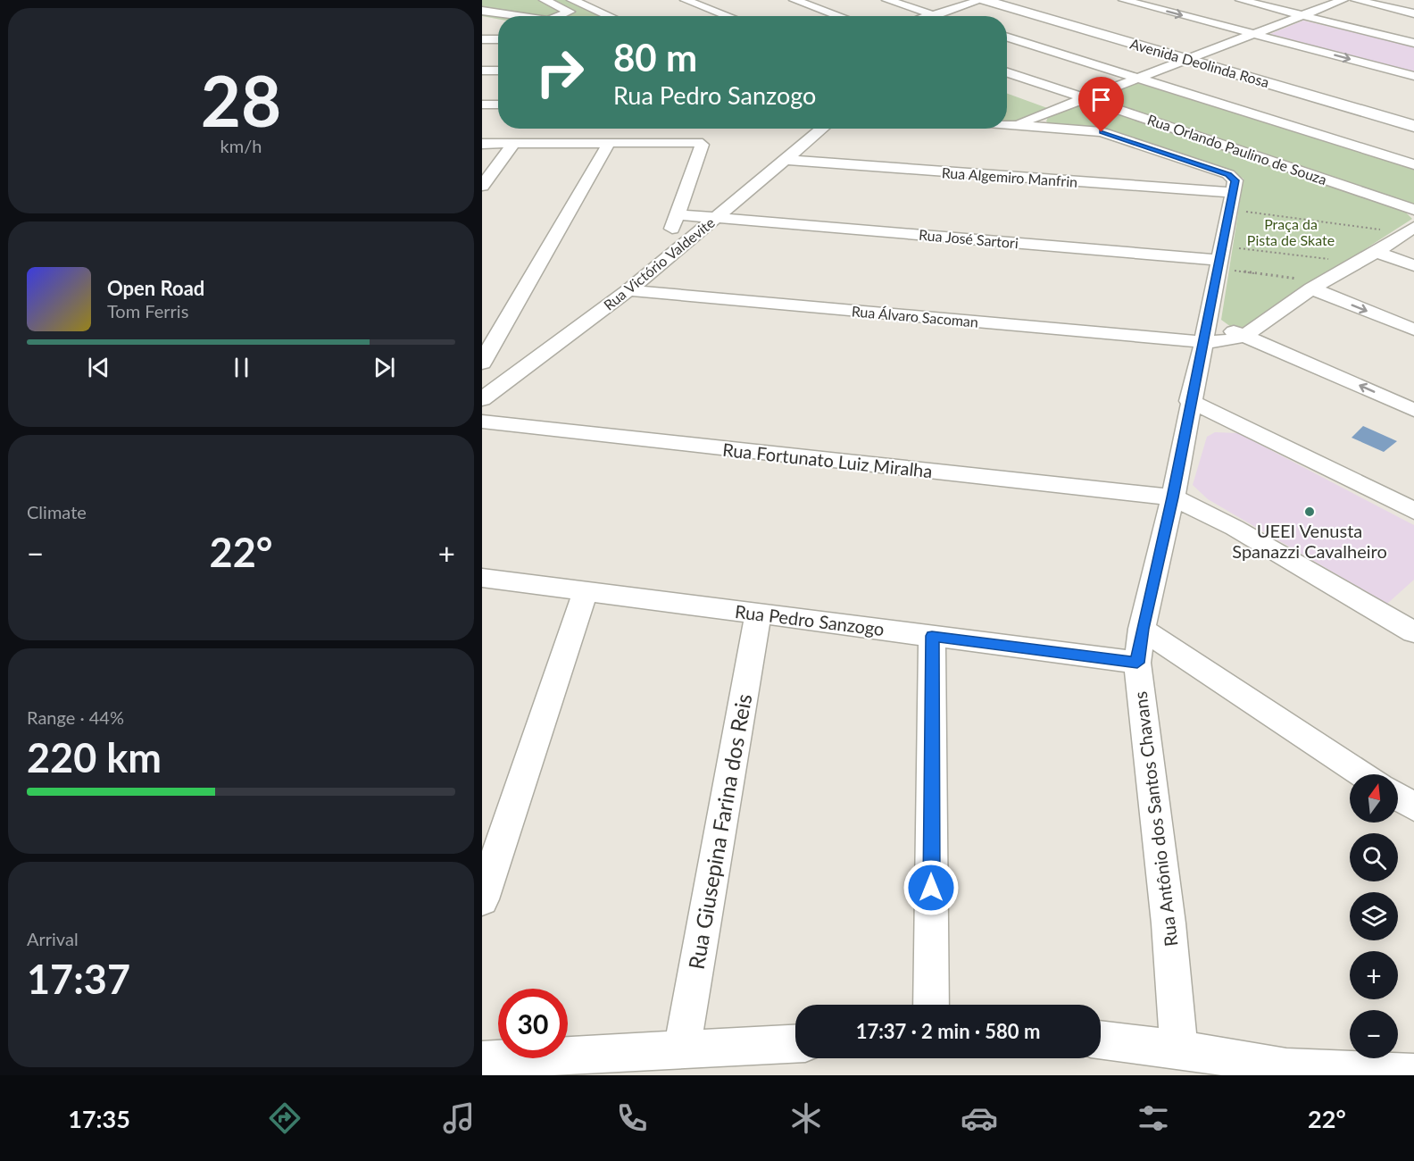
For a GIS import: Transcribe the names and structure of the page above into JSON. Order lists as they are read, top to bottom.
{
  "streets": {
    "street": [
      "Avenida Deolinda Rosa",
      "Rua Orlando Paulino de Souza",
      "Rua Algemiro Manfrin",
      "Rua José Sartori",
      "Rua Victório Valdevite",
      "Rua Álvaro Sacoman",
      "Rua Fortunato Luiz Miralha",
      "Rua Pedro Sanzogo",
      "Rua Antônio dos Santos Chavans",
      "Rua Giusepina Farina dos Reis"
    ]
  },
  "crossings": [
    ["Rua Algemiro Manfrin", "Rua Victório Valdevite"],
    ["Rua Algemiro Manfrin", "Rua Antônio dos Santos Chavans"],
    ["Rua José Sartori", "Rua Victório Valdevite"],
    ["Rua José Sartori", "Rua Antônio dos Santos Chavans"],
    ["Rua Victório Valdevite", "Rua Álvaro Sacoman"],
    ["Rua Álvaro Sacoman", "Rua Antônio dos Santos Chavans"],
    ["Rua Fortunato Luiz Miralha", "Rua Antônio dos Santos Chavans"],
    ["Rua Pedro Sanzogo", "Rua Antônio dos Santos Chavans"],
    ["Rua Pedro Sanzogo", "Rua Giusepina Farina dos Reis"]
  ],
  "parks": ["Praça da Pista de Skate"],
  "places": ["UEEI Venusta Spanazzi Cavalheiro"],
  "north": "top",
  "page": {
    "tile": [
      ["28", "km/h"],
      "Climate",
      ["Range · 44%", "220 km"],
      ["Arrival", "17:37"]
    ],
    "turn": ["80 m", "Rua Pedro Sanzogo"],
    "song": ["Open Road", "Tom Ferris"],
    "heat": ["−", "22°", "+"],
    "map_buttons": ["+", "−"],
    "limit": "30",
    "trip": "17:37 · 2 min · 580 m",
    "tabs": ["17:35", "22°"]
  }
}
